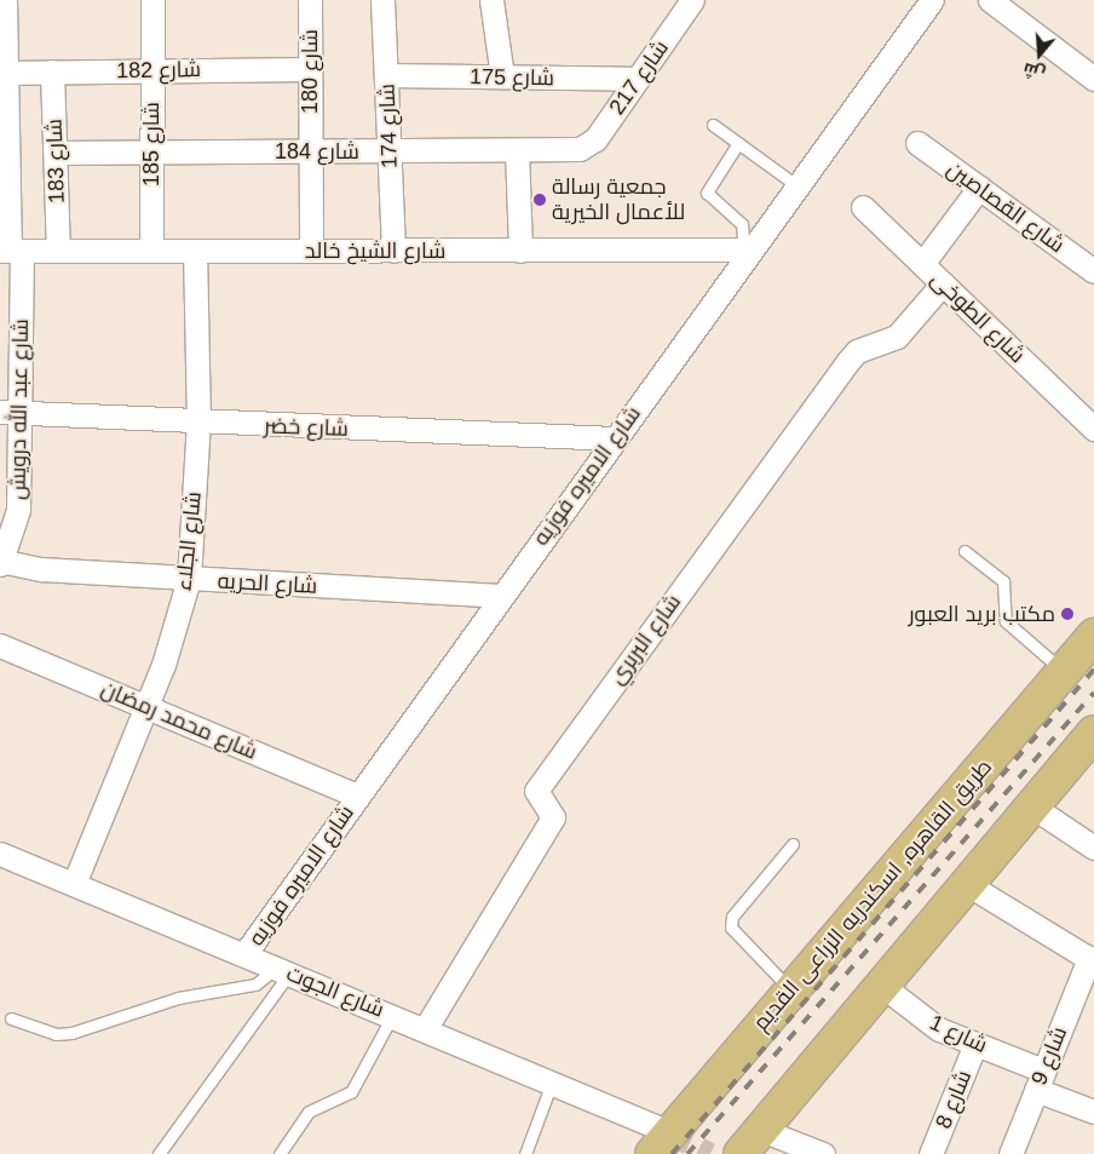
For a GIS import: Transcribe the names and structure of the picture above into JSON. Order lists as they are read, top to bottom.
{
  "streets": {
    "main road": ["طريق القاهره, اسكندريه الزراعى القديم"],
    "street": [
      "شارع 182",
      "شارع 180",
      "شارع 175",
      "شارع 217",
      "شارع 174",
      "شارع 185",
      "شارع 184",
      "شارع 183",
      "شارع القصاصين",
      "شارع الشيخ خالد",
      "شارع الطوخى",
      "شارع عبد الله درويش",
      "شارع خضر",
      "شارع الاميره فوزيه",
      "شارع الجلاء",
      "شارع الحريه",
      "شارع البربري",
      "شارع محمد رمضان",
      "شارع الجوت",
      "شارع 1",
      "شارع 9",
      "شارع 8"
    ]
  },
  "crossings": [
    ["شارع 182", "شارع 180"],
    ["شارع 182", "شارع 185"],
    ["شارع 182", "شارع 183"],
    ["شارع 182", "شارع عبد الله درويش"],
    ["شارع 180", "شارع 184"],
    ["شارع 180", "شارع الشيخ خالد"],
    ["شارع 175", "شارع 217"],
    ["شارع 175", "شارع 174"],
    ["شارع 217", "شارع 184"],
    ["شارع 174", "شارع 184"],
    ["شارع 174", "شارع الشيخ خالد"],
    ["شارع 185", "شارع 184"],
    ["شارع 185", "شارع الشيخ خالد"],
    ["شارع 184", "شارع 183"],
    ["شارع 183", "شارع الشيخ خالد"],
    ["شارع الشيخ خالد", "شارع عبد الله درويش"],
    ["شارع الشيخ خالد", "شارع الاميره فوزيه"],
    ["شارع الشيخ خالد", "شارع الجلاء"],
    ["شارع الطوخى", "شارع البربري"],
    ["شارع عبد الله درويش", "شارع خضر"],
    ["شارع عبد الله درويش", "شارع الحريه"],
    ["شارع خضر", "شارع الاميره فوزيه"],
    ["شارع خضر", "شارع الجلاء"],
    ["شارع الاميره فوزيه", "شارع الحريه"],
    ["شارع الاميره فوزيه", "شارع محمد رمضان"],
    ["شارع الاميره فوزيه", "شارع الجوت"],
    ["شارع الجلاء", "شارع الحريه"],
    ["شارع الجلاء", "شارع محمد رمضان"],
    ["شارع الجلاء", "شارع الجوت"],
    ["شارع البربري", "شارع الجوت"],
    ["طريق القاهره, اسكندريه الزراعى القديم", "شارع الجوت"],
    ["شارع 1", "شارع 9"],
    ["شارع 1", "شارع 8"]
  ],
  "places": ["جمعية رسالة للأعمال الخيرية", "مكتب بريد العبور"],
  "north": "bottom"
}
